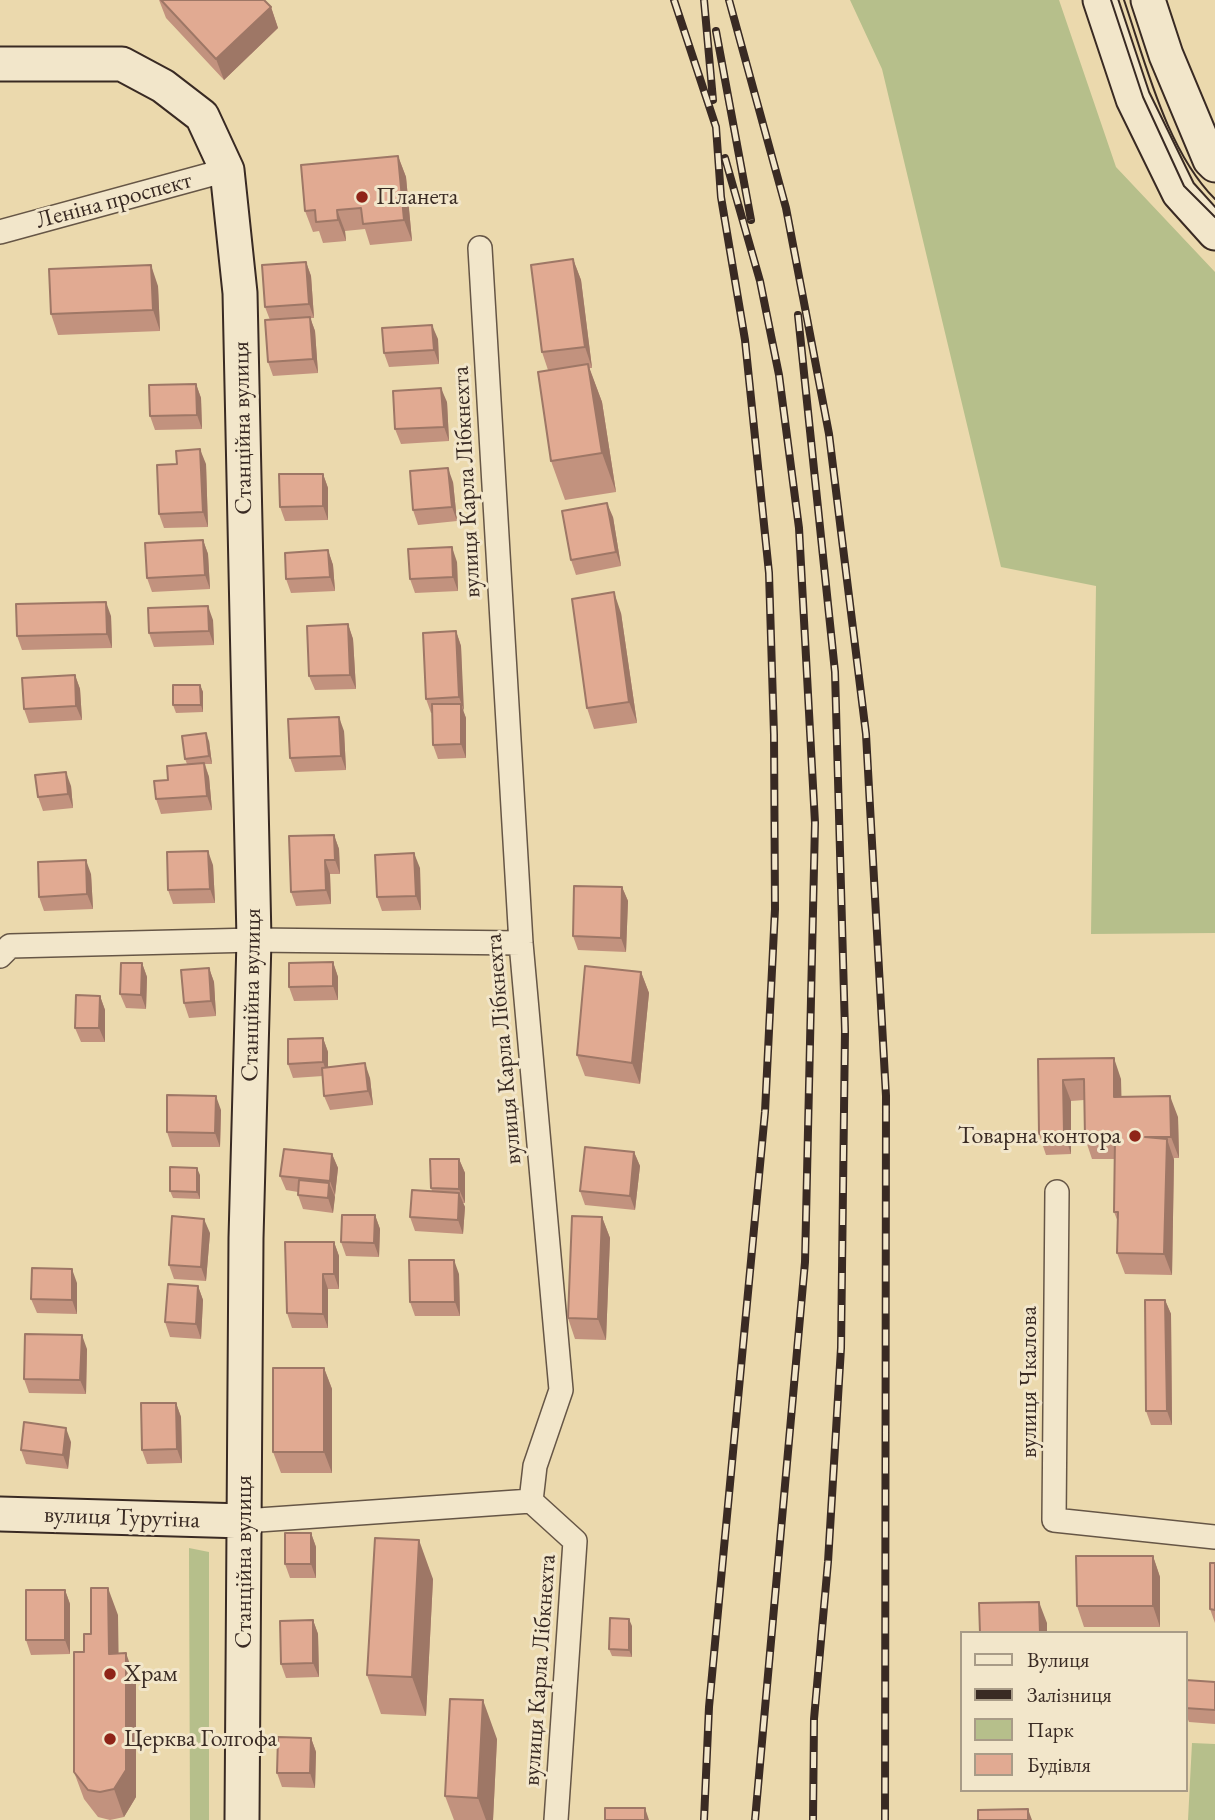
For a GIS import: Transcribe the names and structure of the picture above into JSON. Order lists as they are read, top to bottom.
{
  "streets": {
    "street": [
      "Леніна проспект",
      "Станційна вулиця",
      "вулиця Карла Лібкнехта",
      "вулиця Чкалова",
      "вулиця Турутіна"
    ]
  },
  "crossings": [
    ["Леніна проспект", "Станційна вулиця"],
    ["Станційна вулиця", "вулиця Турутіна"]
  ],
  "places": [
    "Планета",
    "Товарна контора",
    "Храм",
    "Церква Голгофа"
  ],
  "legend": [
    "Вулиця",
    "Залізниця",
    "Парк",
    "Будівля"
  ]
}
